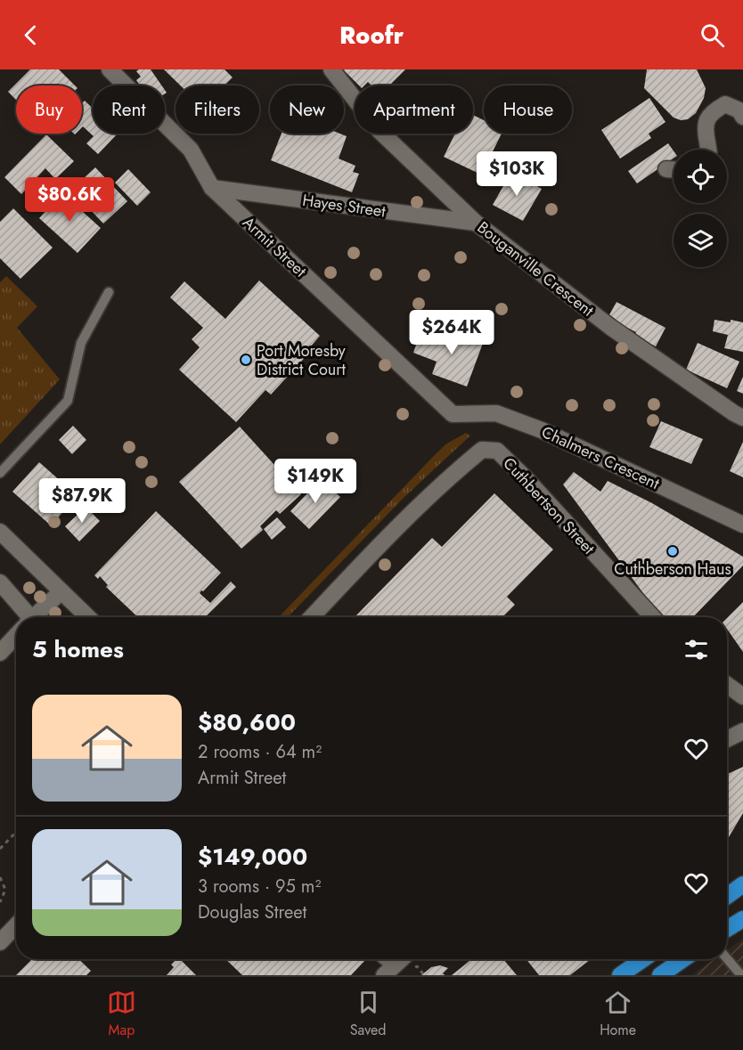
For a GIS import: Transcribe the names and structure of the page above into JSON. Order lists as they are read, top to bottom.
{
  "streets": {
    "street": [
      "Hayes Street",
      "Armit Street",
      "Bouganville Crescent",
      "Chalmers Crescent",
      "Cuthbertson Street"
    ]
  },
  "crossings": [
    ["Hayes Street", "Armit Street"],
    ["Hayes Street", "Bouganville Crescent"],
    ["Armit Street", "Chalmers Crescent"]
  ],
  "places": ["Port Moresby District Court", "Cuthberson Haus"],
  "page": {
    "header": "Roofr",
    "chip": [
      "Buy",
      "Rent",
      "Filters",
      "New",
      "Apartment",
      "House"
    ],
    "price": [
      "$103K",
      "$80.6K",
      "$264K",
      "$149K",
      "$87.9K"
    ],
    "heading": "5 homes",
    "list": [
      {
        "name": "$80,600",
        "note": "2 rooms · 64 m² · Armit Street"
      },
      {
        "name": "$149,000",
        "note": "3 rooms · 95 m² · Douglas Street"
      }
    ],
    "tabs": ["Map", "Saved", "Home"]
  }
}
